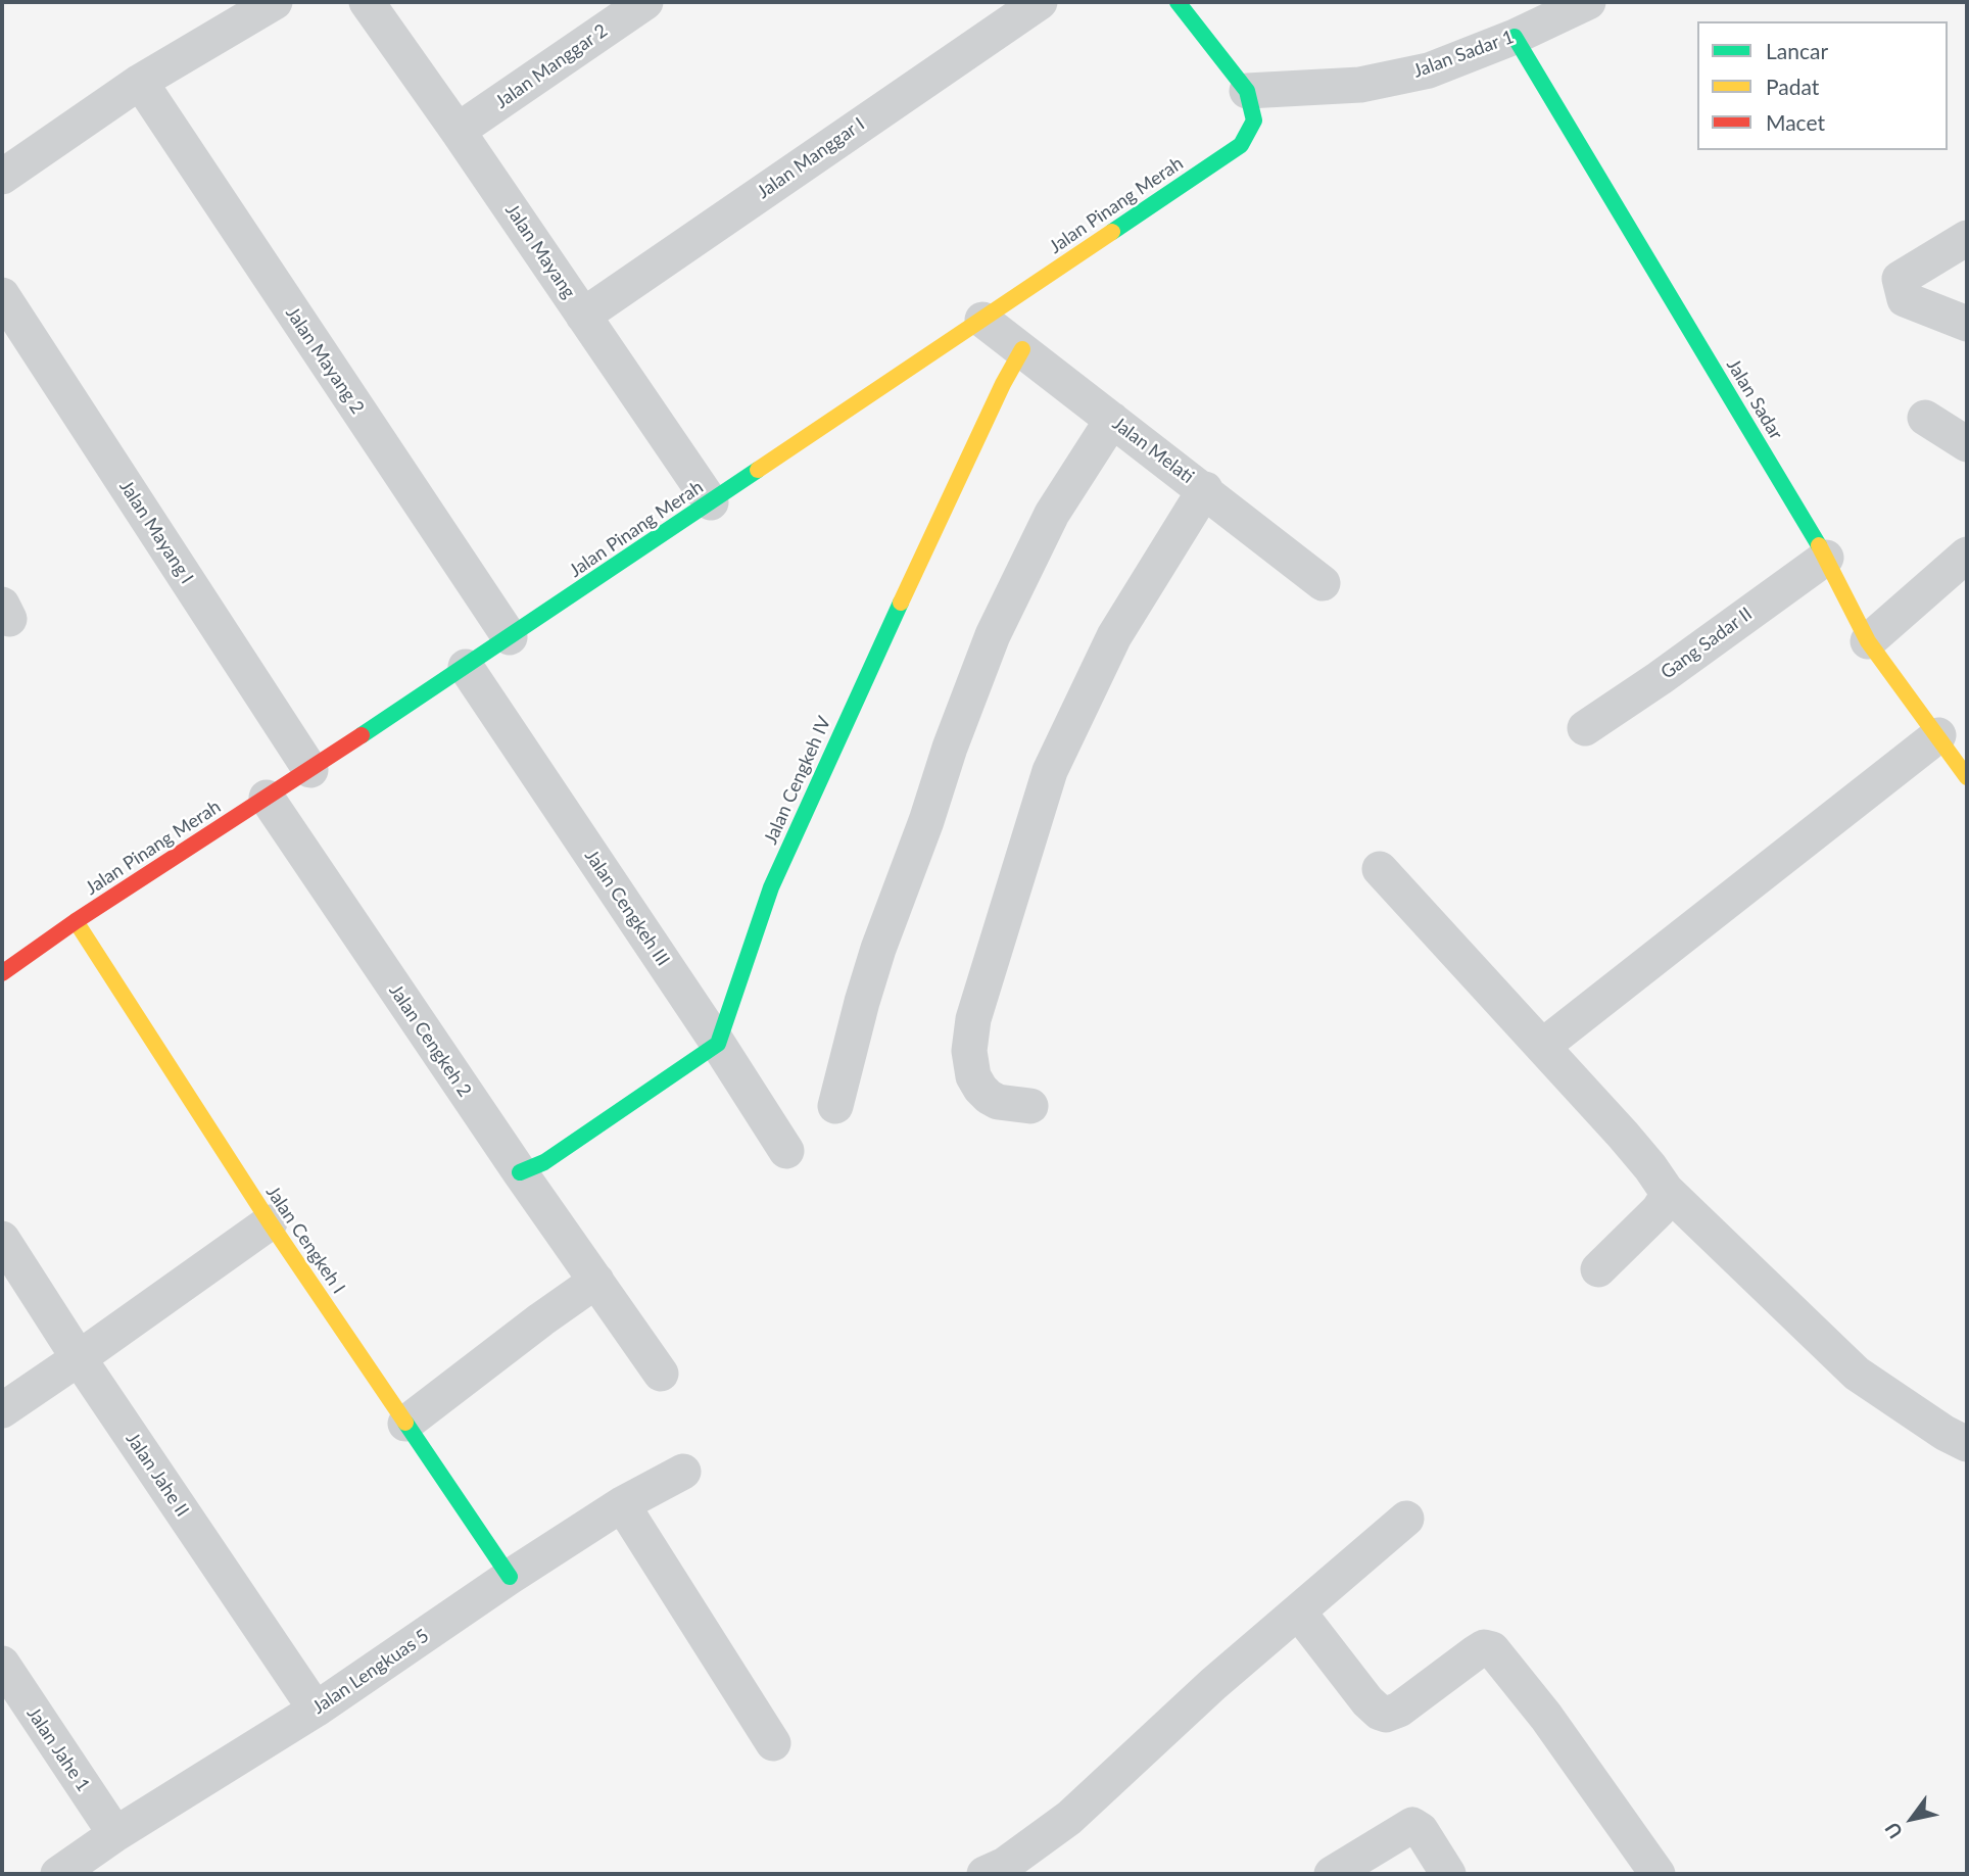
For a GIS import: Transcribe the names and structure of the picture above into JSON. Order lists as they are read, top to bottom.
{
  "streets": {
    "street": [
      "Jalan Sadar 1",
      "Jalan Manggar 2",
      "Jalan Manggar I",
      "Jalan Pinang Merah",
      "Jalan Mayang",
      "Jalan Mayang 2",
      "Jalan Sadar",
      "Jalan Melati",
      "Jalan Mayang I",
      "Gang Sadar II",
      "Jalan Cengkeh IV",
      "Jalan Cengkeh III",
      "Jalan Cengkeh 2",
      "Jalan Cengkeh I",
      "Jalan Jahe II",
      "Jalan Lengkuas 5",
      "Jalan Jahe 1"
    ]
  },
  "crossings": [
    ["Jalan Sadar 1", "Jalan Pinang Merah"],
    ["Jalan Sadar 1", "Jalan Sadar"],
    ["Jalan Manggar 2", "Jalan Mayang"],
    ["Jalan Manggar I", "Jalan Mayang"],
    ["Jalan Pinang Merah", "Jalan Mayang"],
    ["Jalan Pinang Merah", "Jalan Mayang 2"],
    ["Jalan Pinang Merah", "Jalan Melati"],
    ["Jalan Pinang Merah", "Jalan Mayang I"],
    ["Jalan Pinang Merah", "Jalan Cengkeh III"],
    ["Jalan Pinang Merah", "Jalan Cengkeh 2"],
    ["Jalan Pinang Merah", "Jalan Cengkeh I"],
    ["Jalan Sadar", "Gang Sadar II"],
    ["Jalan Melati", "Jalan Cengkeh IV"],
    ["Jalan Cengkeh IV", "Jalan Cengkeh III"],
    ["Jalan Cengkeh I", "Jalan Lengkuas 5"],
    ["Jalan Jahe II", "Jalan Lengkuas 5"],
    ["Jalan Lengkuas 5", "Jalan Jahe 1"]
  ],
  "legend": ["Lancar", "Padat", "Macet"],
  "north": "bottom left"
}
